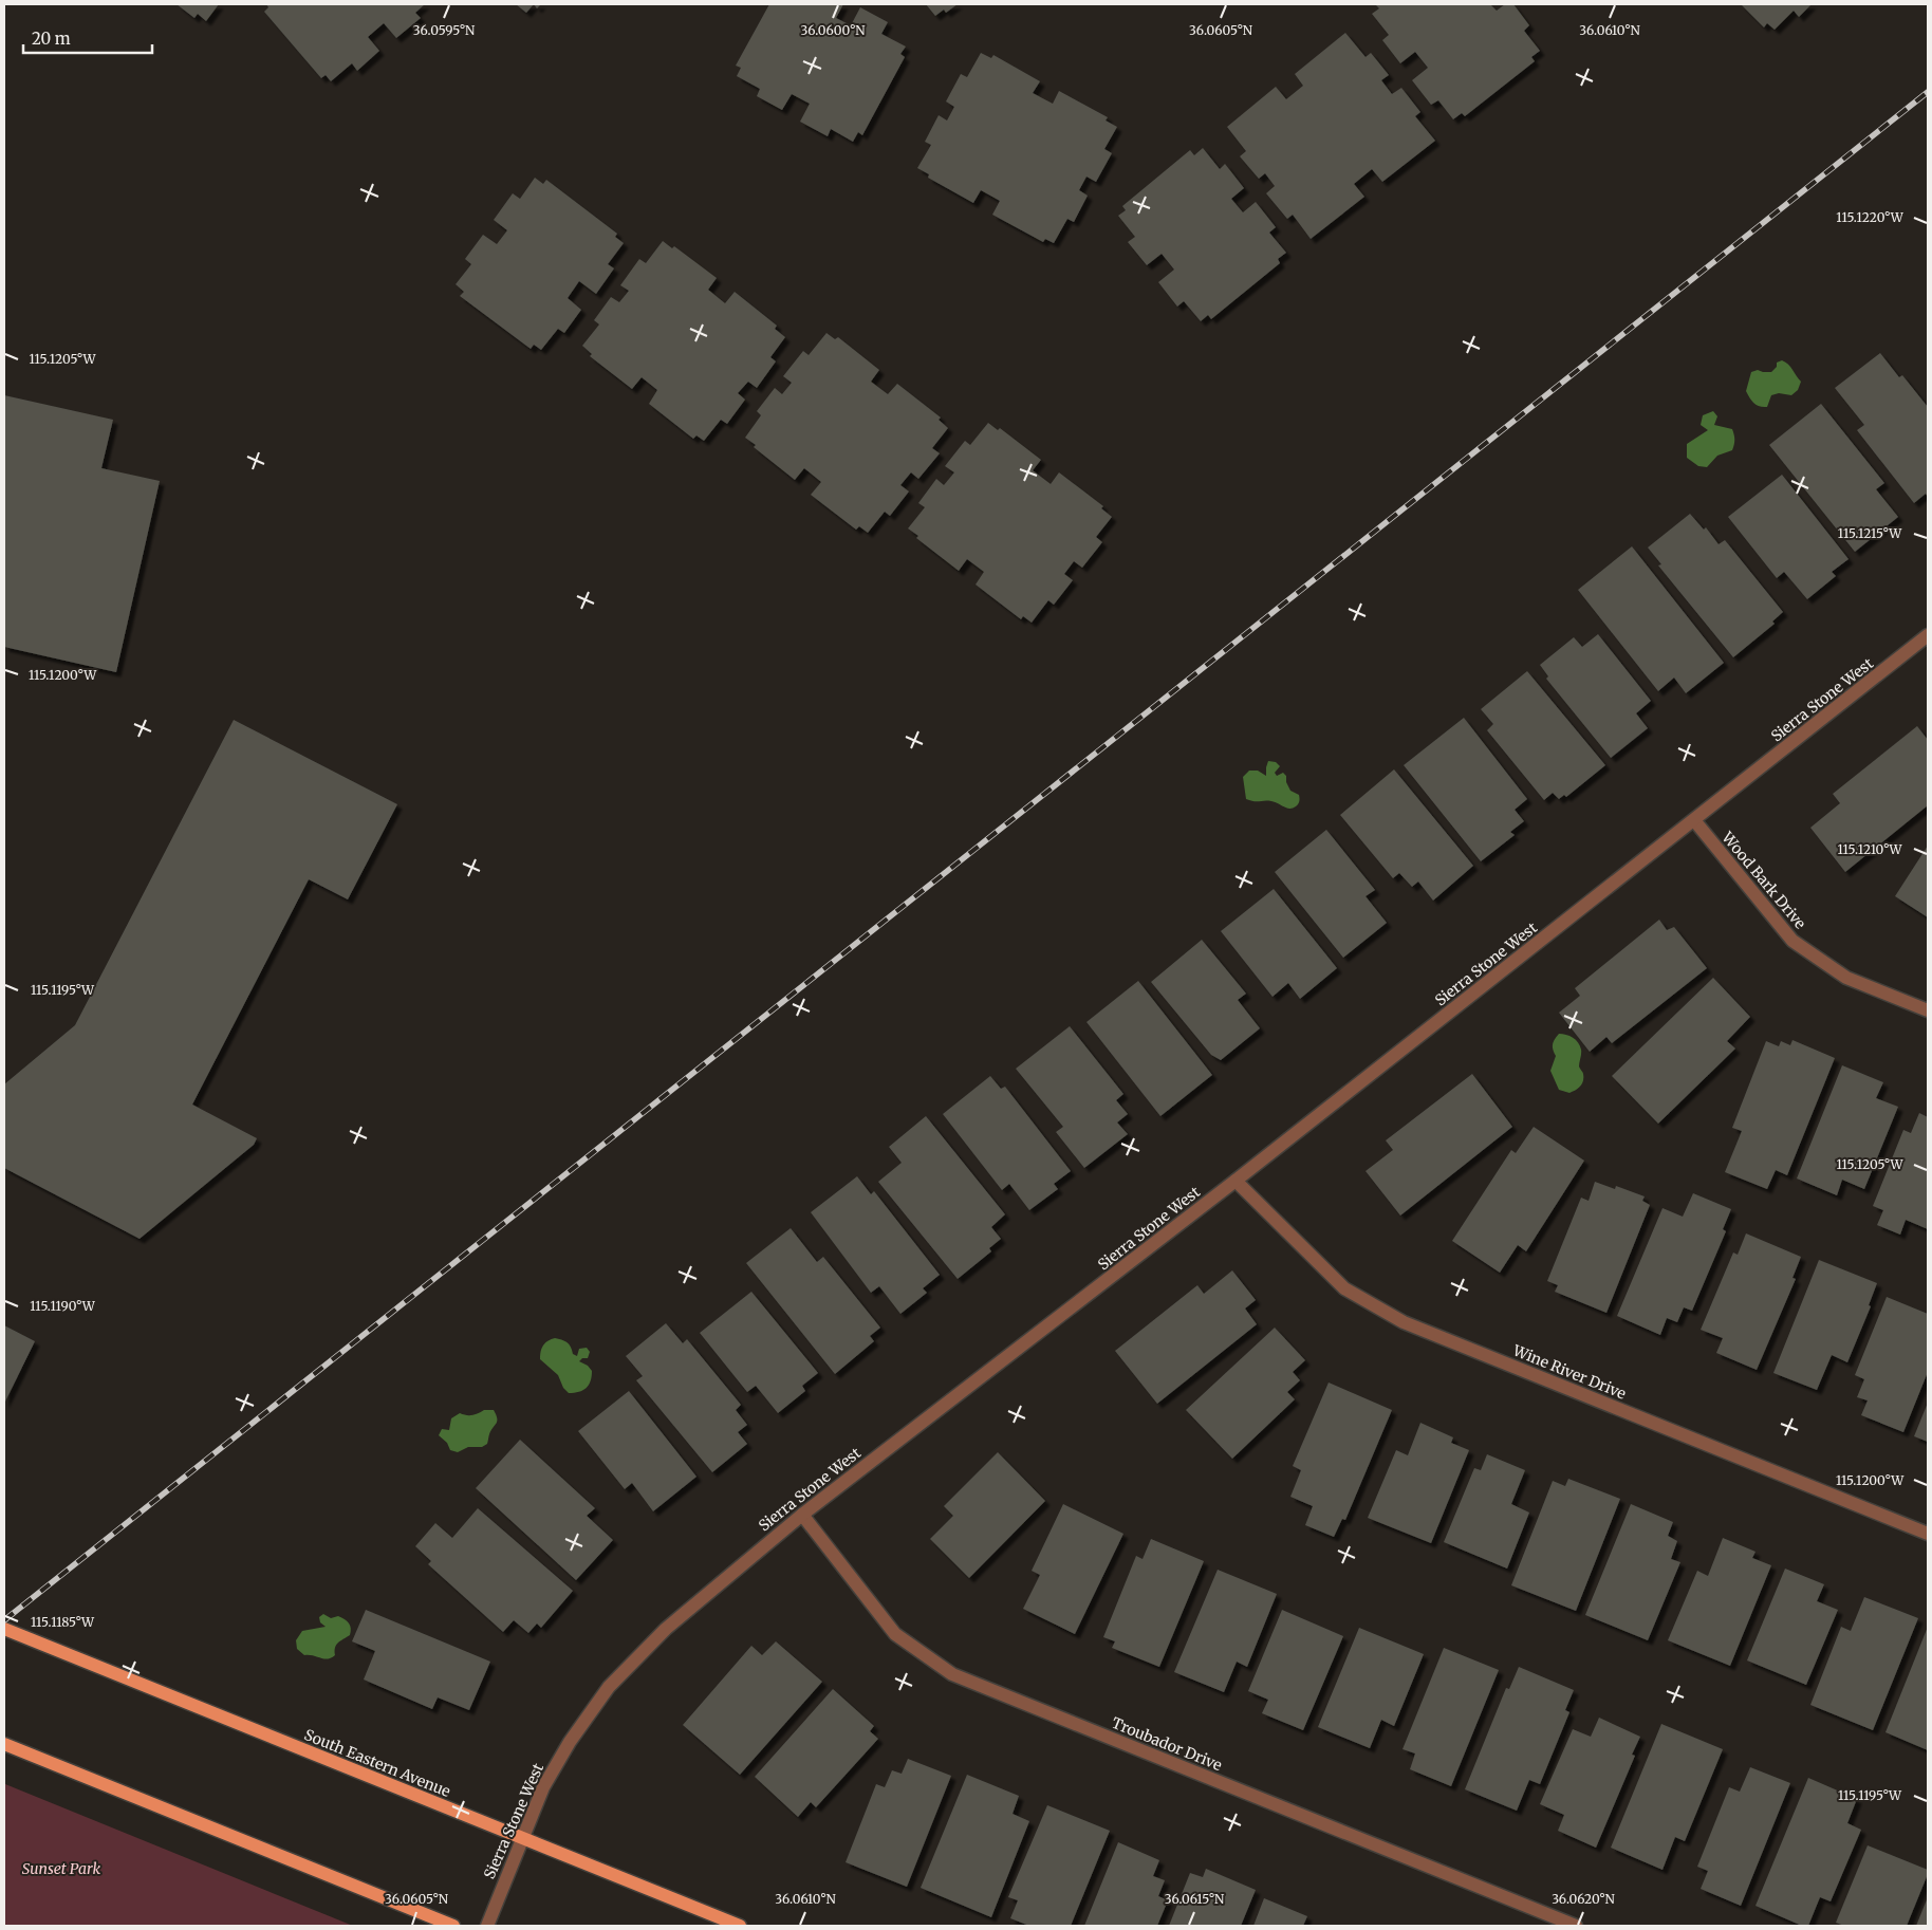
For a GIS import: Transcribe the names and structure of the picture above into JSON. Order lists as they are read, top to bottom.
{
  "streets": {
    "main road": ["South Eastern Avenue"],
    "street": [
      "Sierra Stone West",
      "Wood Bark Drive",
      "Wine River Drive",
      "Troubador Drive"
    ]
  },
  "crossings": [
    ["Sierra Stone West", "Wood Bark Drive"],
    ["Sierra Stone West", "Wine River Drive"],
    ["Sierra Stone West", "Troubador Drive"],
    ["Sierra Stone West", "South Eastern Avenue"]
  ],
  "parks": ["Sunset Park"],
  "scale_bar": "20 m",
  "coordinates": [
    "36.0595°N",
    "36.0600°N",
    "36.0605°N",
    "36.0610°N",
    "115.1220°W",
    "115.1205°W",
    "115.1215°W",
    "115.1200°W",
    "115.1210°W",
    "115.1195°W",
    "115.1190°W",
    "115.1185°W",
    "36.0615°N",
    "36.0620°N"
  ]
}
